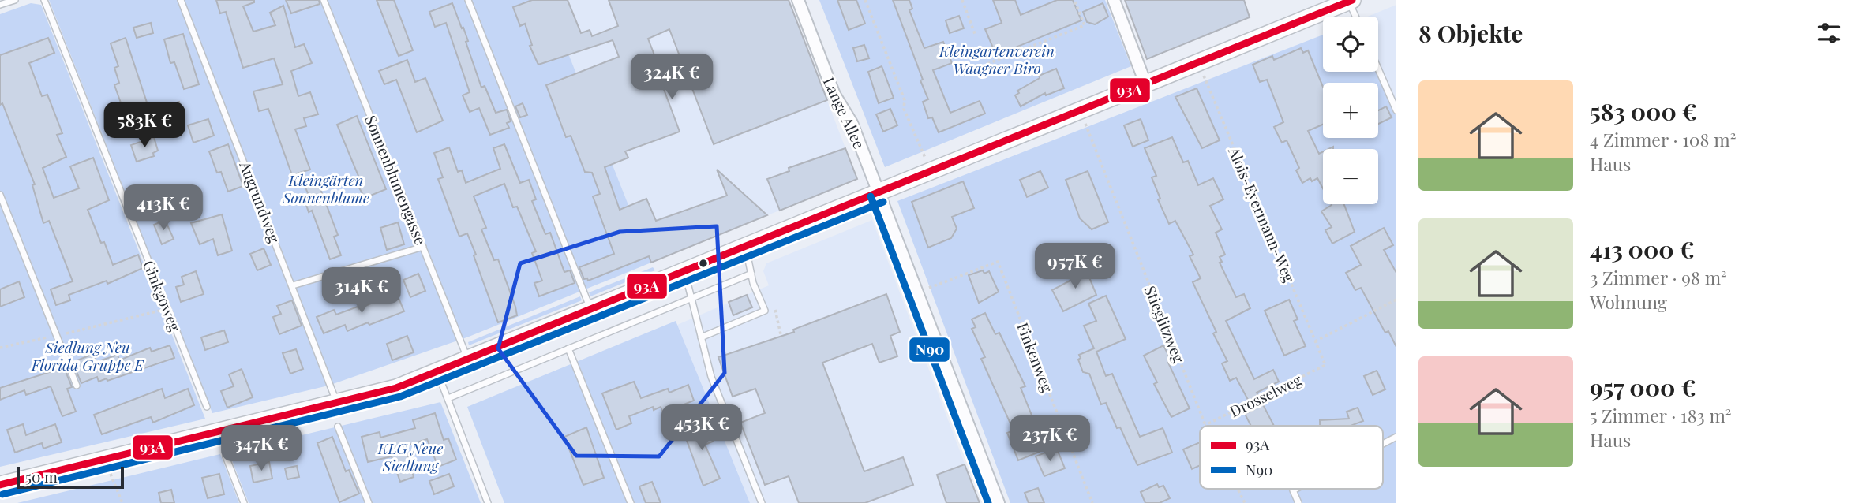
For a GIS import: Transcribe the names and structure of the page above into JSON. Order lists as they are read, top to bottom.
{
  "streets": {
    "street": ["Lange Allee"],
    "lane": ["Sonnenblumengasse", "Augrundweg", "Ginkgoweg"],
    "path": [
      "Alois-Eyermann-Weg",
      "Stieglitzweg",
      "Finkenweg",
      "Drosselweg"
    ]
  },
  "crossings": [
    ["Lange Allee", "Finkenweg"],
    ["Alois-Eyermann-Weg", "Drosselweg"],
    ["Stieglitzweg", "Drosselweg"]
  ],
  "parks": [
    "Kleingartenverein Waagner Biro",
    "Kleingärten Sonnenblume",
    "Siedlung Neu Florida Gruppe E",
    "KLG Neue Siedlung"
  ],
  "lines": ["transit line 93A", "transit line N90"],
  "legend": ["93A", "N90"],
  "scale_bar": "50 m",
  "page": {
    "heading": "8 Objekte",
    "map_buttons": ["+", "−"],
    "price": [
      "324K €",
      "583K €",
      "413K €",
      "957K €",
      "314K €",
      "453K €",
      "237K €",
      "347K €"
    ],
    "list": [
      {
        "name": "583 000 €",
        "note": "4 Zimmer · 108 m² · Haus"
      },
      {
        "name": "413 000 €",
        "note": "3 Zimmer · 98 m² · Wohnung"
      },
      {
        "name": "957 000 €",
        "note": "5 Zimmer · 183 m² · Haus"
      }
    ],
    "scale": "50 m"
  }
}
